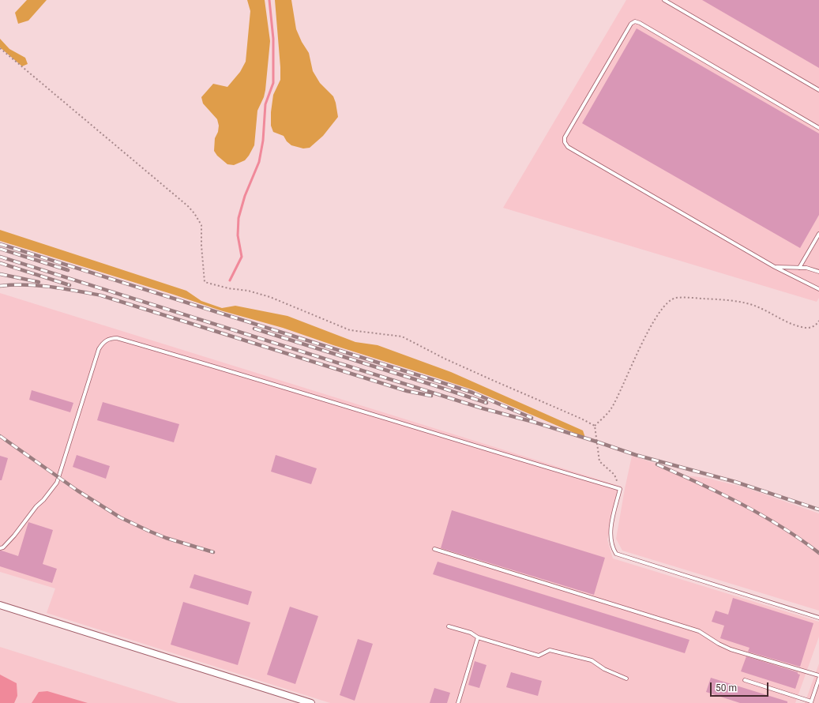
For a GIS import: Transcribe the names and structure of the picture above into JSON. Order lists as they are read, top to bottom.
{
  "scale_bar": "50 m"
}
